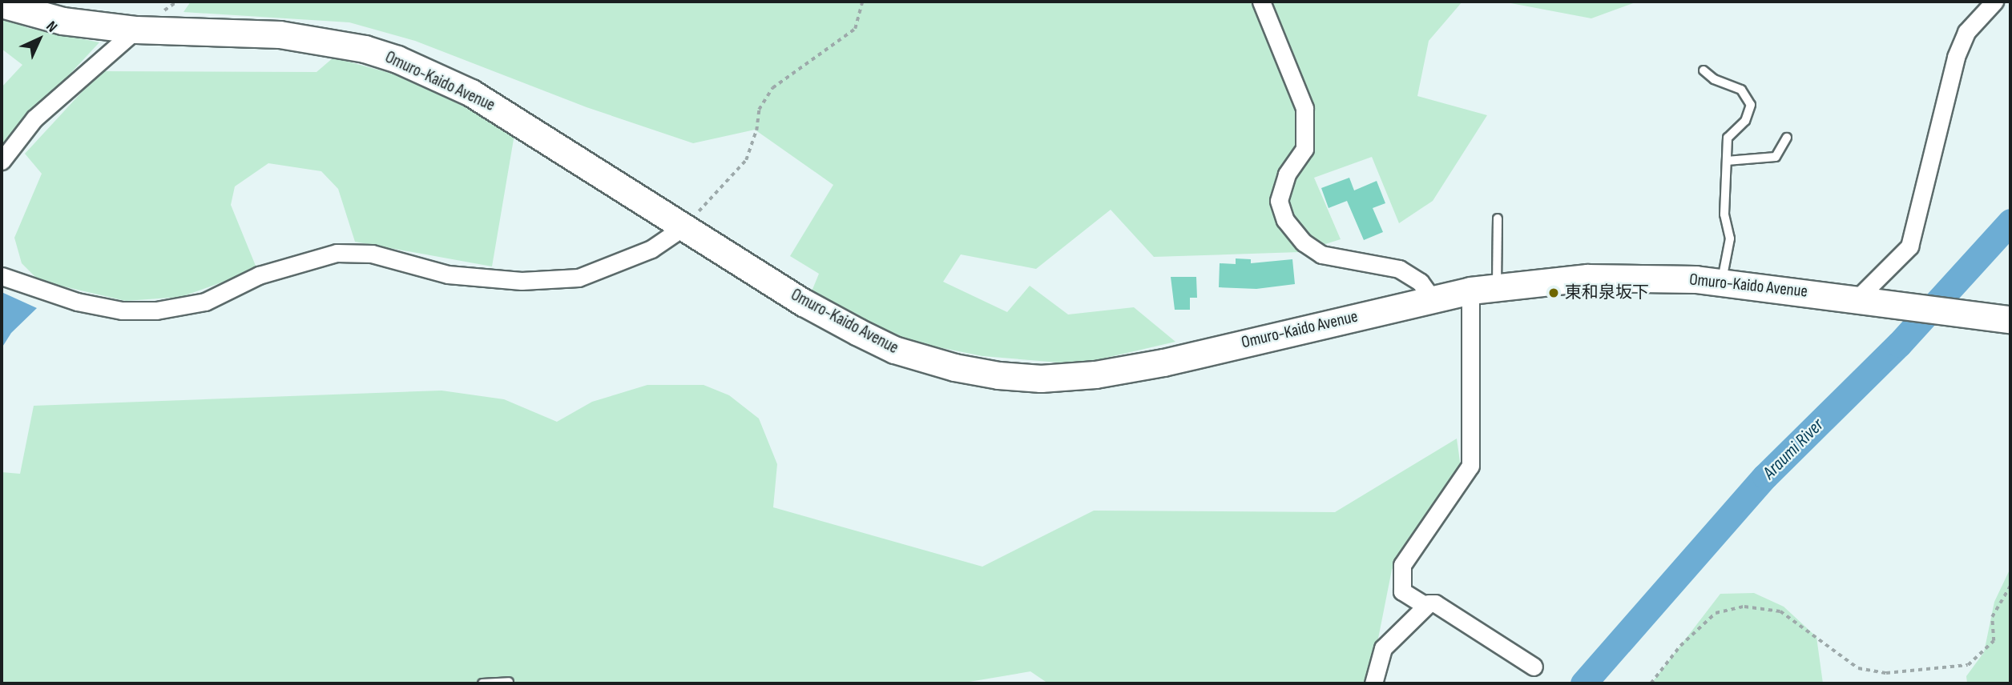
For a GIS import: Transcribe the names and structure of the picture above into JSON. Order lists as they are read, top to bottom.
{
  "streets": {
    "main road": ["Omuro-Kaido Avenue"]
  },
  "water": ["Araumi River"],
  "places": ["東和泉坂下"],
  "north": "top right"
}
